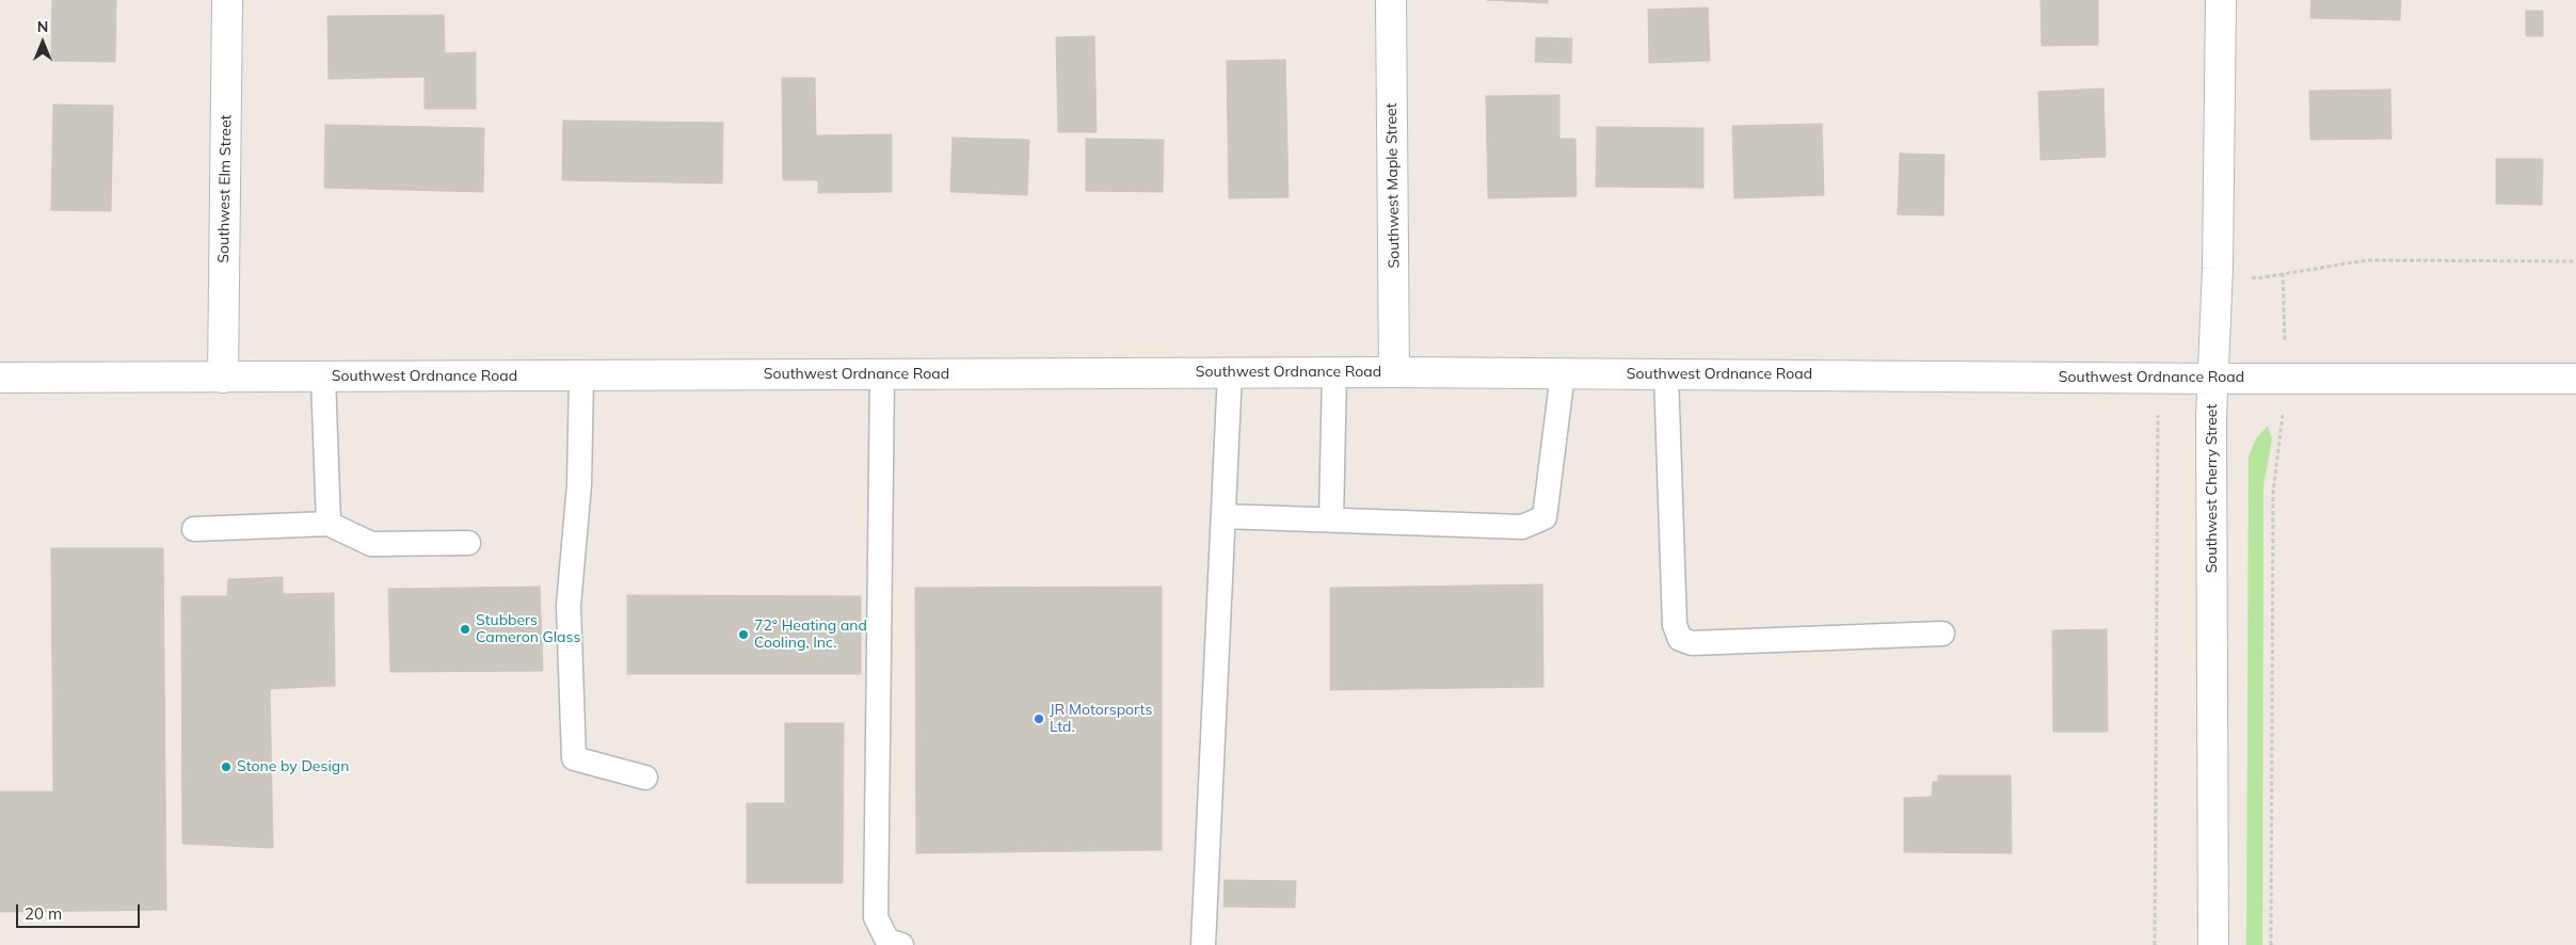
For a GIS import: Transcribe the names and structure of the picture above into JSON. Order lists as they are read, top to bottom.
{
  "streets": {
    "street": [
      "Southwest Maple Street",
      "Southwest Elm Street",
      "Southwest Ordnance Road",
      "Southwest Cherry Street"
    ]
  },
  "crossings": [
    ["Southwest Maple Street", "Southwest Ordnance Road"],
    ["Southwest Elm Street", "Southwest Ordnance Road"],
    ["Southwest Ordnance Road", "Southwest Cherry Street"]
  ],
  "places": [
    "Stubbers Cameron Glass",
    "72° Heating and Cooling, Inc.",
    "JR Motorsports Ltd.",
    "Stone by Design"
  ],
  "scale_bar": "20 m",
  "north": "top"
}
